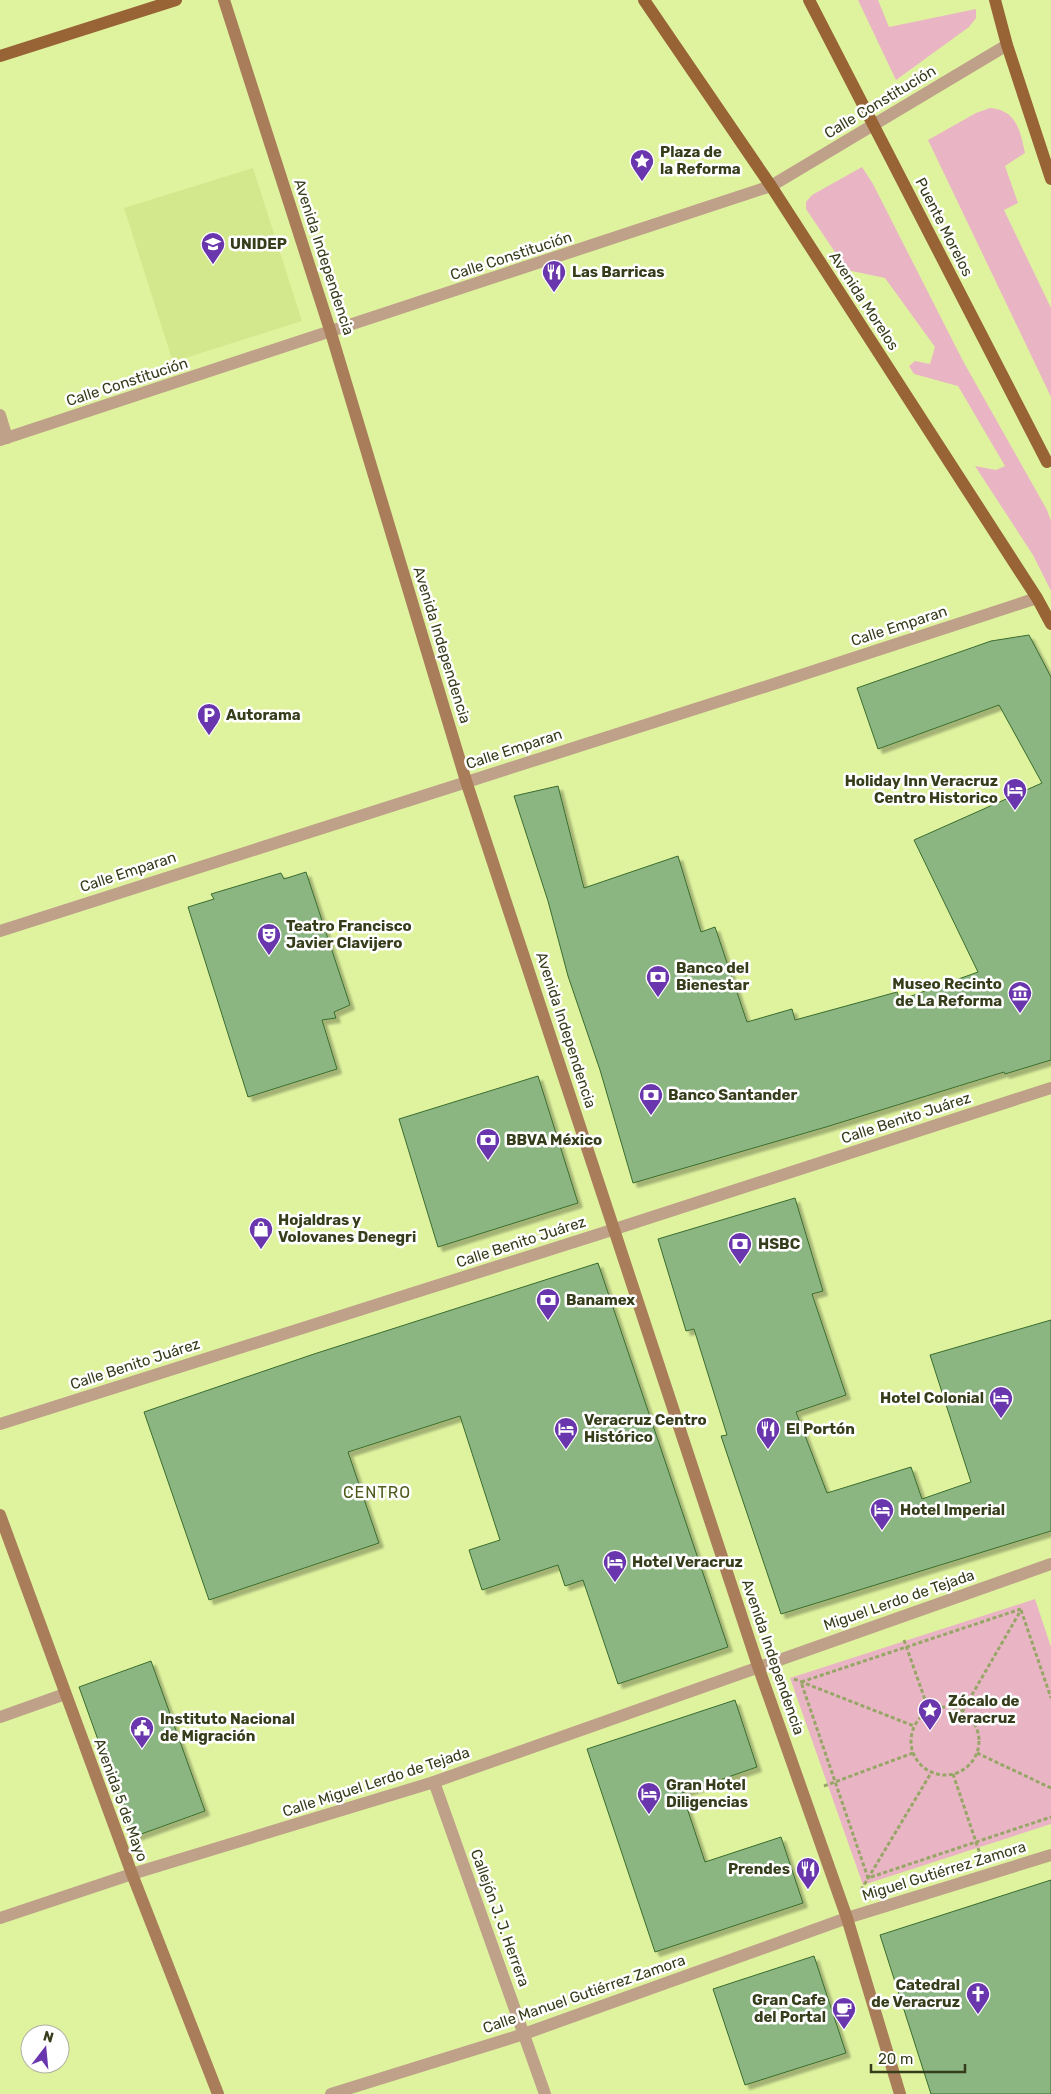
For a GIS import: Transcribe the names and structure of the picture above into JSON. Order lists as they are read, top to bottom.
{
  "streets": {
    "main road": ["Puente Morelos", "Avenida Morelos"],
    "street": [
      "Calle Constitución",
      "Avenida Independencia",
      "Calle Emparan",
      "Calle Benito Juárez",
      "Miguel Lerdo de Tejada",
      "Calle Miguel Lerdo de Tejada",
      "Avenida 5 de Mayo",
      "Miguel Gutiérrez Zamora",
      "Callejón J. J. Herrera",
      "Calle Manuel Gutiérrez Zamora"
    ]
  },
  "crossings": [
    ["Calle Constitución", "Avenida Independencia"],
    ["Calle Constitución", "Avenida Morelos"],
    ["Avenida Independencia", "Calle Emparan"],
    ["Avenida Independencia", "Calle Benito Juárez"],
    ["Avenida Independencia", "Miguel Lerdo de Tejada"],
    ["Avenida Independencia", "Calle Miguel Lerdo de Tejada"],
    ["Avenida Independencia", "Miguel Gutiérrez Zamora"],
    ["Avenida Independencia", "Calle Manuel Gutiérrez Zamora"],
    ["Avenida Morelos", "Calle Emparan"],
    ["Miguel Lerdo de Tejada", "Calle Miguel Lerdo de Tejada"],
    ["Calle Miguel Lerdo de Tejada", "Avenida 5 de Mayo"],
    ["Calle Miguel Lerdo de Tejada", "Callejón J. J. Herrera"],
    ["Miguel Gutiérrez Zamora", "Calle Manuel Gutiérrez Zamora"],
    ["Callejón J. J. Herrera", "Calle Manuel Gutiérrez Zamora"]
  ],
  "districts": ["CENTRO"],
  "places": {
    "place": ["Plaza de la Reforma", "Zócalo de Veracruz"],
    "school or university": ["UNIDEP"],
    "restaurant": ["Las Barricas", "El Portón", "Prendes"],
    "parking": ["Autorama"],
    "hotel": [
      "Holiday Inn Veracruz Centro Historico",
      "Hotel Colonial",
      "Veracruz Centro Histórico",
      "Hotel Imperial",
      "Hotel Veracruz",
      "Gran Hotel Diligencias"
    ],
    "theatre": ["Teatro Francisco Javier Clavijero"],
    "bank": [
      "Banco del Bienestar",
      "Banco Santander",
      "BBVA México",
      "HSBC",
      "Banamex"
    ],
    "museum": ["Museo Recinto de La Reforma"],
    "shop": ["Hojaldras y Volovanes Denegri"],
    "public building": ["Instituto Nacional de Migración"],
    "church": ["Catedral de Veracruz"],
    "cafe": ["Gran Cafe del Portal"]
  },
  "scale_bar": "20 m",
  "north": "top"
}
